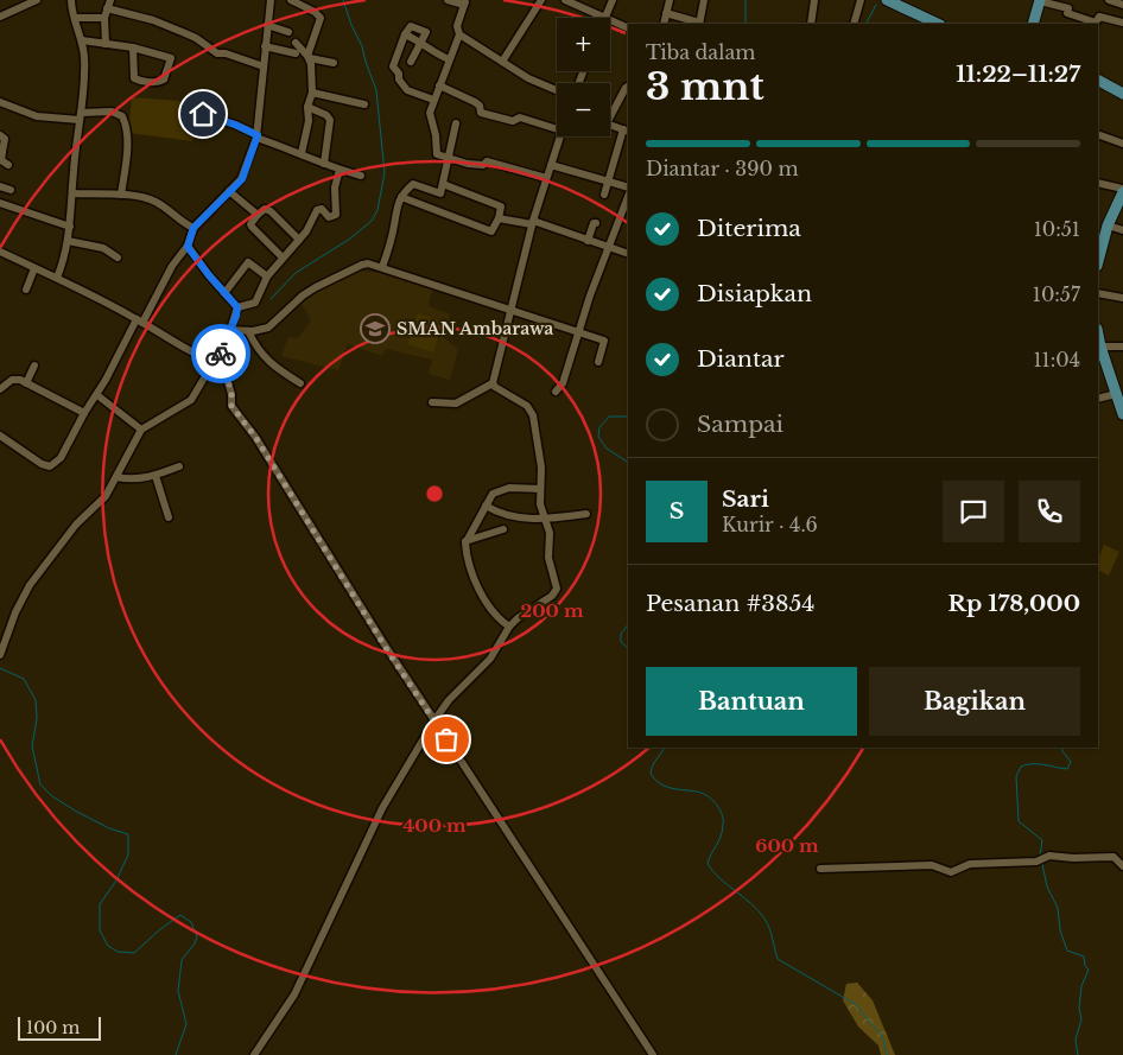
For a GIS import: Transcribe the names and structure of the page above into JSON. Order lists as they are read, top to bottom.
{
  "places": {
    "school or university": ["SMAN Ambarawa"]
  },
  "scale_bar": "100 m",
  "page": {
    "map_buttons": ["+", "−"],
    "heading": ["3 mnt", "Tiba dalam", "11:22–11:27"],
    "panel": [
      "Sari",
      "Kurir · 4.6",
      "Pesanan #3854",
      "Rp 178,000"
    ],
    "bar": "Diantar · 390 m",
    "list": [
      ["Diterima", "10:51"],
      ["Disiapkan", "10:57"],
      ["Diantar", "11:04"],
      "Sampai"
    ],
    "round": "S",
    "buttons": ["Bantuan", "Bagikan"],
    "scale": "100 m"
  },
  "rings": ["200 m", "400 m", "600 m"]
}
